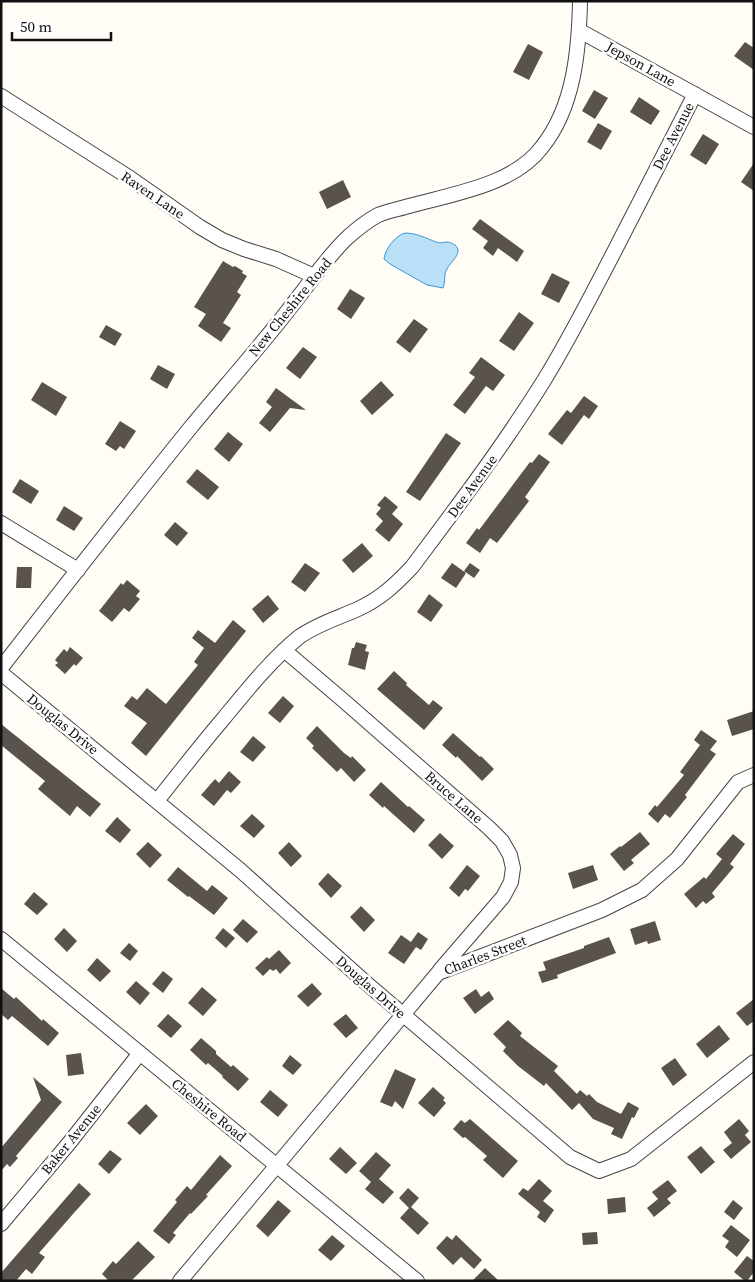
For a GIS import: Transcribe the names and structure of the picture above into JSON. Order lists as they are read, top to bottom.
{
  "streets": {
    "street": [
      "Jepson Lane",
      "Dee Avenue",
      "Raven Lane",
      "New Cheshire Road",
      "Douglas Drive",
      "Bruce Lane",
      "Charles Street",
      "Cheshire Road",
      "Baker Avenue"
    ]
  },
  "crossings": [
    ["Jepson Lane", "Dee Avenue"],
    ["Jepson Lane", "New Cheshire Road"],
    ["Dee Avenue", "Douglas Drive"],
    ["Dee Avenue", "Bruce Lane"],
    ["Raven Lane", "New Cheshire Road"],
    ["Douglas Drive", "Charles Street"],
    ["Bruce Lane", "Charles Street"],
    ["Charles Street", "Cheshire Road"],
    ["Cheshire Road", "Baker Avenue"]
  ],
  "scale_bar": "50 m"
}
